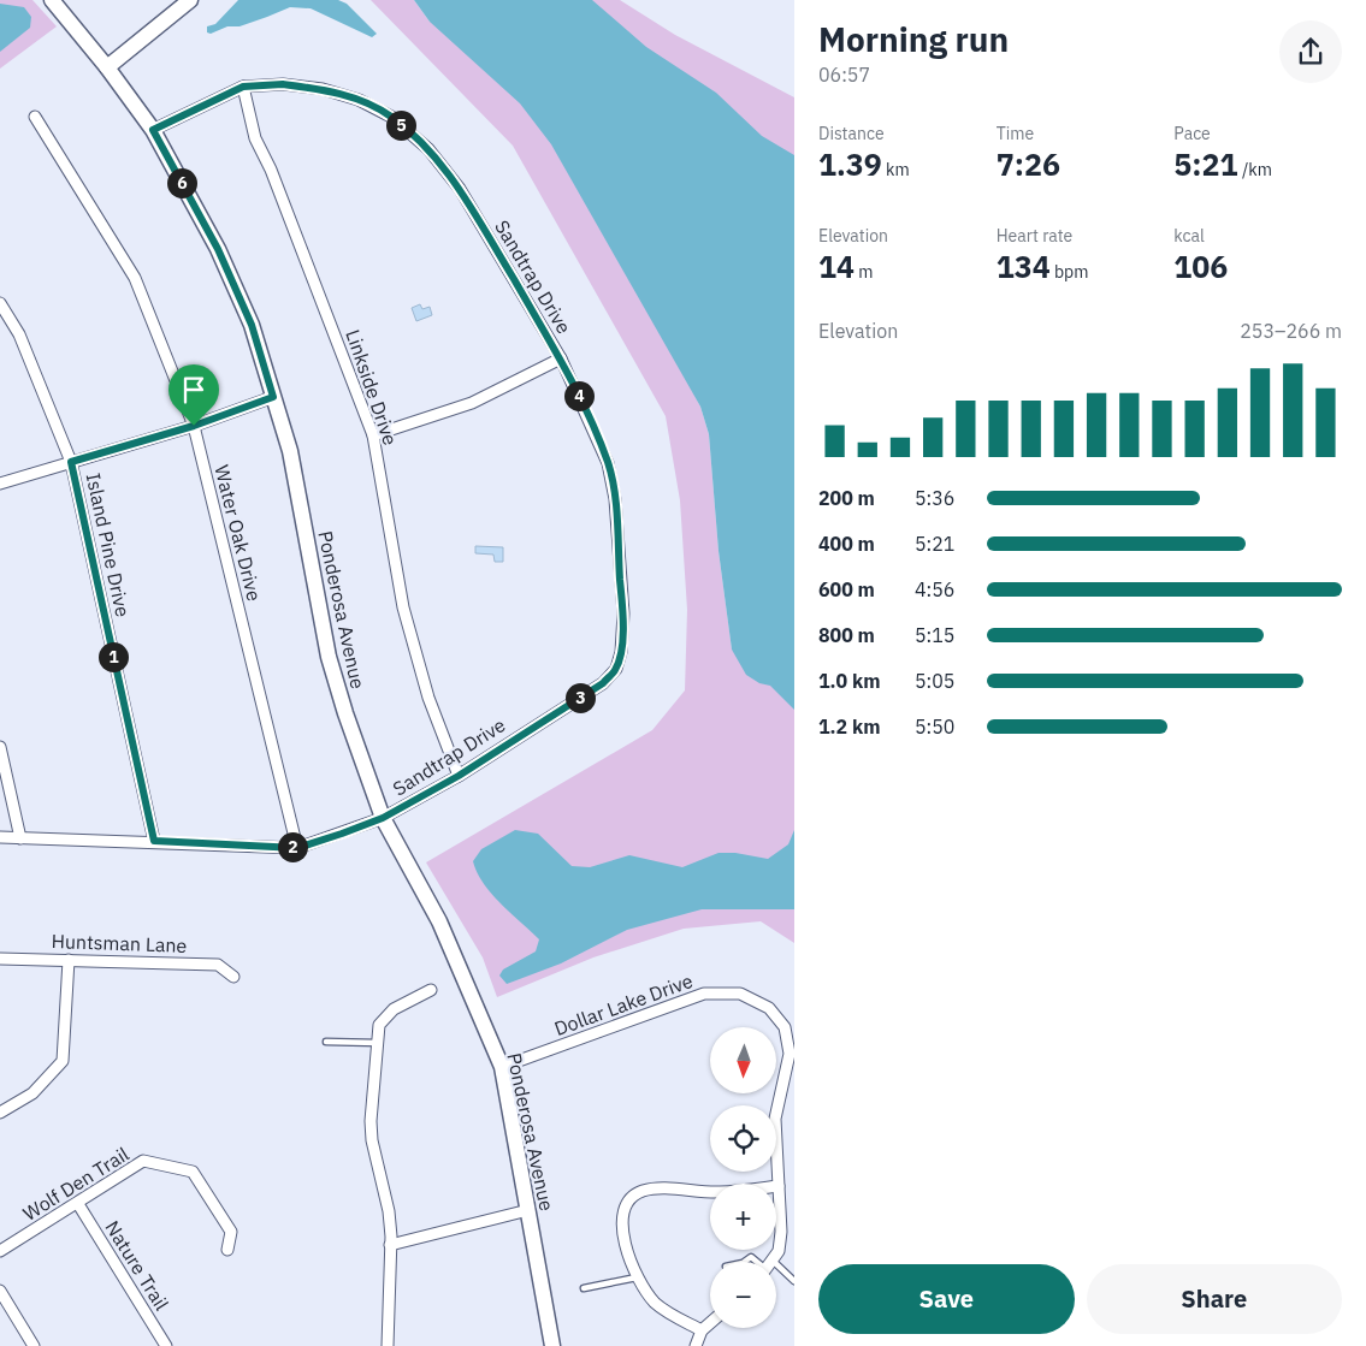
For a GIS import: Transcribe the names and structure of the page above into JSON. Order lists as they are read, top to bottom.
{
  "streets": {
    "street": [
      "Sandtrap Drive",
      "Linkside Drive",
      "Water Oak Drive",
      "Island Pine Drive",
      "Ponderosa Avenue",
      "Huntsman Lane",
      "Dollar Lake Drive",
      "Wolf Den Trail",
      "Nature Trail"
    ]
  },
  "crossings": [
    ["Sandtrap Drive", "Linkside Drive"],
    ["Sandtrap Drive", "Water Oak Drive"],
    ["Sandtrap Drive", "Ponderosa Avenue"],
    ["Ponderosa Avenue", "Dollar Lake Drive"],
    ["Wolf Den Trail", "Nature Trail"]
  ],
  "north": "bottom",
  "page": {
    "heading": ["Morning run", "06:57"],
    "stats": [
      ["Distance", "1.39 km"],
      ["Time", "7:26"],
      ["Pace", "5:21 /km"],
      ["Elevation", "14 m"],
      ["Heart rate", "134 bpm"],
      ["kcal", "106"]
    ],
    "pins": [
      "5",
      "6",
      "4",
      "1",
      "3",
      "2"
    ],
    "chart": ["Elevation", "253–266 m"],
    "list": [
      {
        "name": "200 m",
        "note": "5:36"
      },
      {
        "name": "400 m",
        "note": "5:21"
      },
      {
        "name": "600 m",
        "note": "4:56"
      },
      {
        "name": "800 m",
        "note": "5:15"
      },
      {
        "name": "1.0 km",
        "note": "5:05"
      },
      {
        "name": "1.2 km",
        "note": "5:50"
      }
    ],
    "map_buttons": ["+", "−"],
    "buttons": ["Save", "Share"]
  }
}
